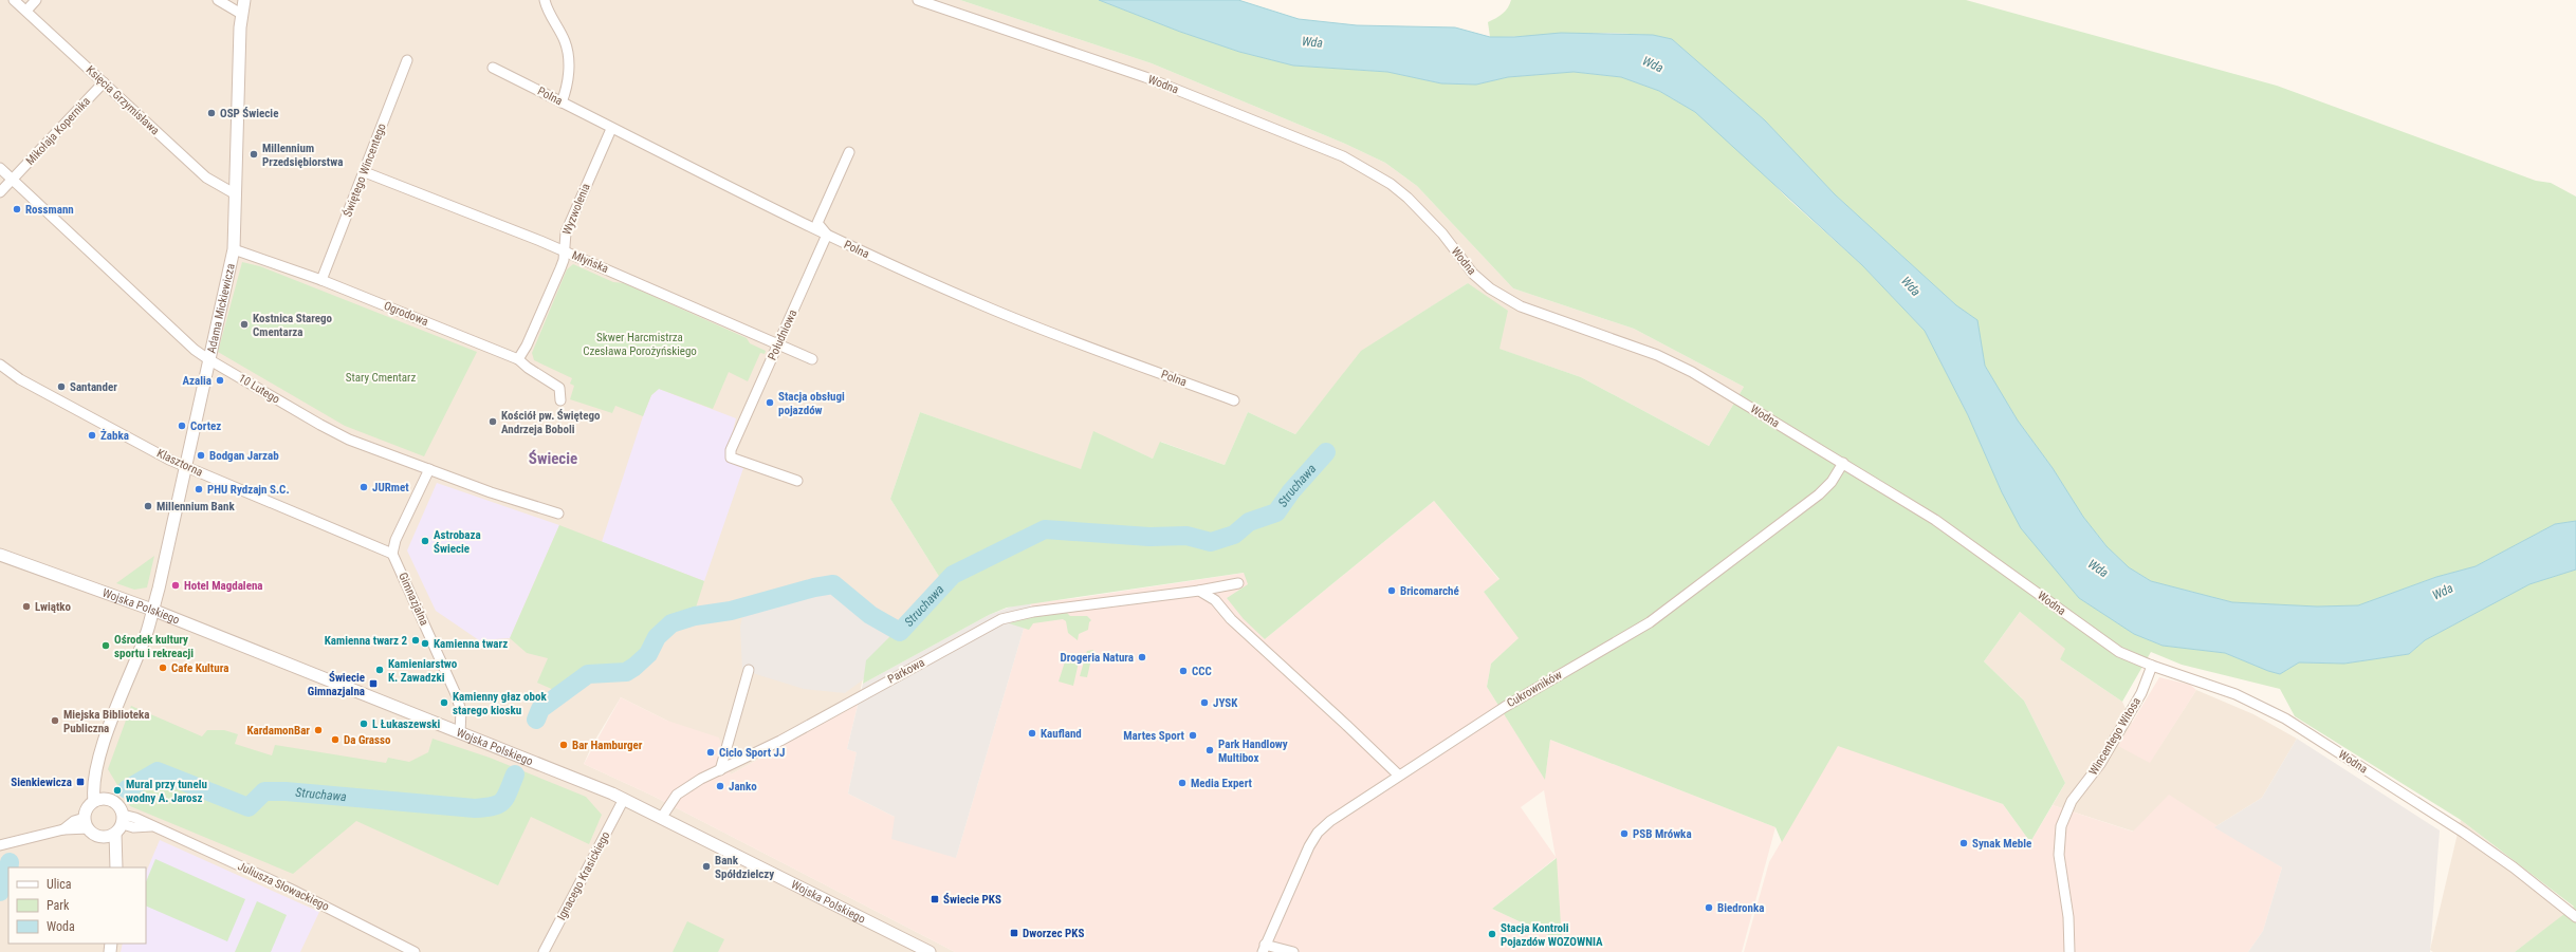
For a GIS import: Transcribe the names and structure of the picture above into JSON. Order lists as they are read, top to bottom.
{
  "streets": {
    "street": [
      "Wodna",
      "Polna",
      "Księcia Grzymisława",
      "Mikołaja Kopernika",
      "Świętego Wincentego",
      "Wyzwolenia",
      "Młyńska",
      "Adama Mickiewicza",
      "Ogrodowa",
      "Południowa",
      "10 Lutego",
      "Klasztorna",
      "Gimnazjalna",
      "Wojska Polskiego",
      "Parkowa",
      "Cukrowników",
      "Wincentego Witosa",
      "Ignacego Krasickiego",
      "Juliusza Słowackiego"
    ]
  },
  "crossings": [
    ["Wodna", "Cukrowników"],
    ["Wodna", "Wincentego Witosa"],
    ["Polna", "Wyzwolenia"],
    ["Polna", "Południowa"],
    ["Księcia Grzymisława", "Mikołaja Kopernika"],
    ["Księcia Grzymisława", "Adama Mickiewicza"],
    ["Mikołaja Kopernika", "10 Lutego"],
    ["Świętego Wincentego", "Młyńska"],
    ["Świętego Wincentego", "Ogrodowa"],
    ["Wyzwolenia", "Młyńska"],
    ["Wyzwolenia", "Ogrodowa"],
    ["Młyńska", "Południowa"],
    ["Adama Mickiewicza", "Ogrodowa"],
    ["Adama Mickiewicza", "10 Lutego"],
    ["Adama Mickiewicza", "Klasztorna"],
    ["Adama Mickiewicza", "Wojska Polskiego"],
    ["Adama Mickiewicza", "Juliusza Słowackiego"],
    ["Klasztorna", "Gimnazjalna"],
    ["Gimnazjalna", "Wojska Polskiego"],
    ["Wojska Polskiego", "Parkowa"],
    ["Wojska Polskiego", "Ignacego Krasickiego"]
  ],
  "districts": ["Świecie"],
  "water": ["Wda", "Struchawa"],
  "parks": ["Skwer Harcmistrza Czesława Porożyńskiego", "Stary Cmentarz"],
  "places": {
    "other": [
      "OSP Świecie",
      "Millennium Przedsiębiorstwa",
      "Rossmann",
      "Kostnica Starego Cmentarza",
      "Azalia",
      "Santander",
      "Stacja obsługi pojazdów",
      "Kościół pw. Świętego Andrzeja Boboli",
      "Cortez",
      "Żabka",
      "Bodgan Jarzab",
      "JURmet",
      "PHU Rydzajn S.C.",
      "Millennium Bank",
      "Astrobaza Świecie",
      "Hotel Magdalena",
      "Bricomarché",
      "Lwiątko",
      "Kamienna twarz 2",
      "Kamienna twarz",
      "Ośrodek kultury sportu i rekreacji",
      "Drogeria Natura",
      "Cafe Kultura",
      "Kamieniarstwo K. Zawadzki",
      "CCC",
      "Kamienny głaz obok starego kiosku",
      "JYSK",
      "Miejska Biblioteka Publiczna",
      "L Łukaszewski",
      "KardamonBar",
      "Kaufland",
      "Martes Sport",
      "Da Grasso",
      "Bar Hamburger",
      "Park Handlowy Multibox",
      "Ciclo Sport JJ",
      "Media Expert",
      "Janko",
      "Mural przy tunelu wodny A. Jarosz",
      "PSB Mrówka",
      "Synak Meble",
      "Bank Spółdzielczy",
      "Biedronka",
      "Stacja Kontroli Pojazdów WOZOWNIA"
    ],
    "transit": [
      "Świecie Gimnazjalna",
      "Sienkiewicza",
      "Świecie PKS",
      "Dworzec PKS"
    ]
  },
  "legend": ["Ulica", "Park", "Woda"]
}
